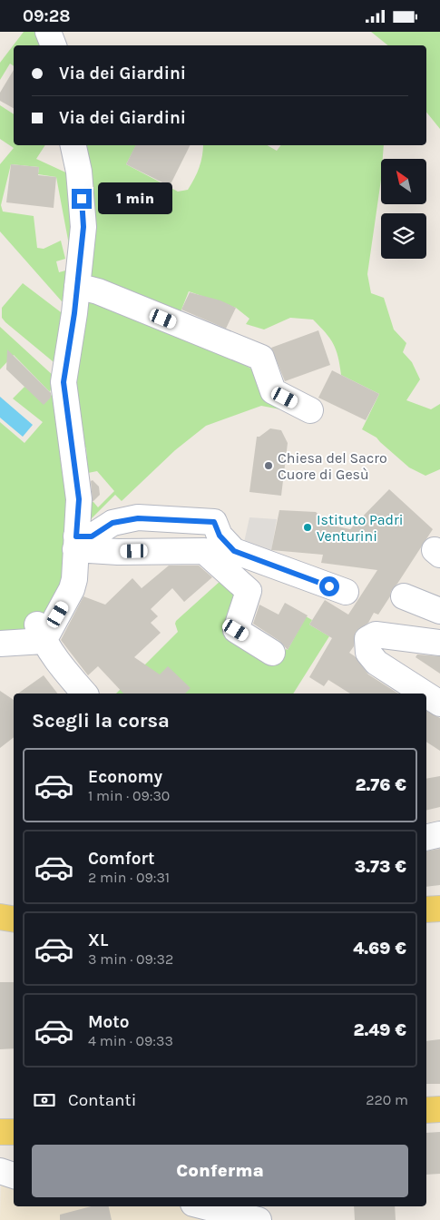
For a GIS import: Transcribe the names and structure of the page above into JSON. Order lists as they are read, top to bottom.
{
  "places": ["Chiesa del Sacro Cuore di Gesù", "Istituto Padri Venturini"],
  "north": "top left",
  "page": {
    "status": "09:28",
    "banner": ["Via dei Giardini", "Via dei Giardini"],
    "bubble": "1 min",
    "heading": "Scegli la corsa",
    "list": [
      {
        "name": "Economy",
        "note": "1 min · 09:30",
        "value": "2.76 €"
      },
      {
        "name": "Comfort",
        "note": "2 min · 09:31",
        "value": "3.73 €"
      },
      {
        "name": "XL",
        "note": "3 min · 09:32",
        "value": "4.69 €"
      },
      {
        "name": "Moto",
        "note": "4 min · 09:33",
        "value": "2.49 €"
      }
    ],
    "pay": ["Contanti", "220 m"],
    "buttons": "Conferma"
  }
}
